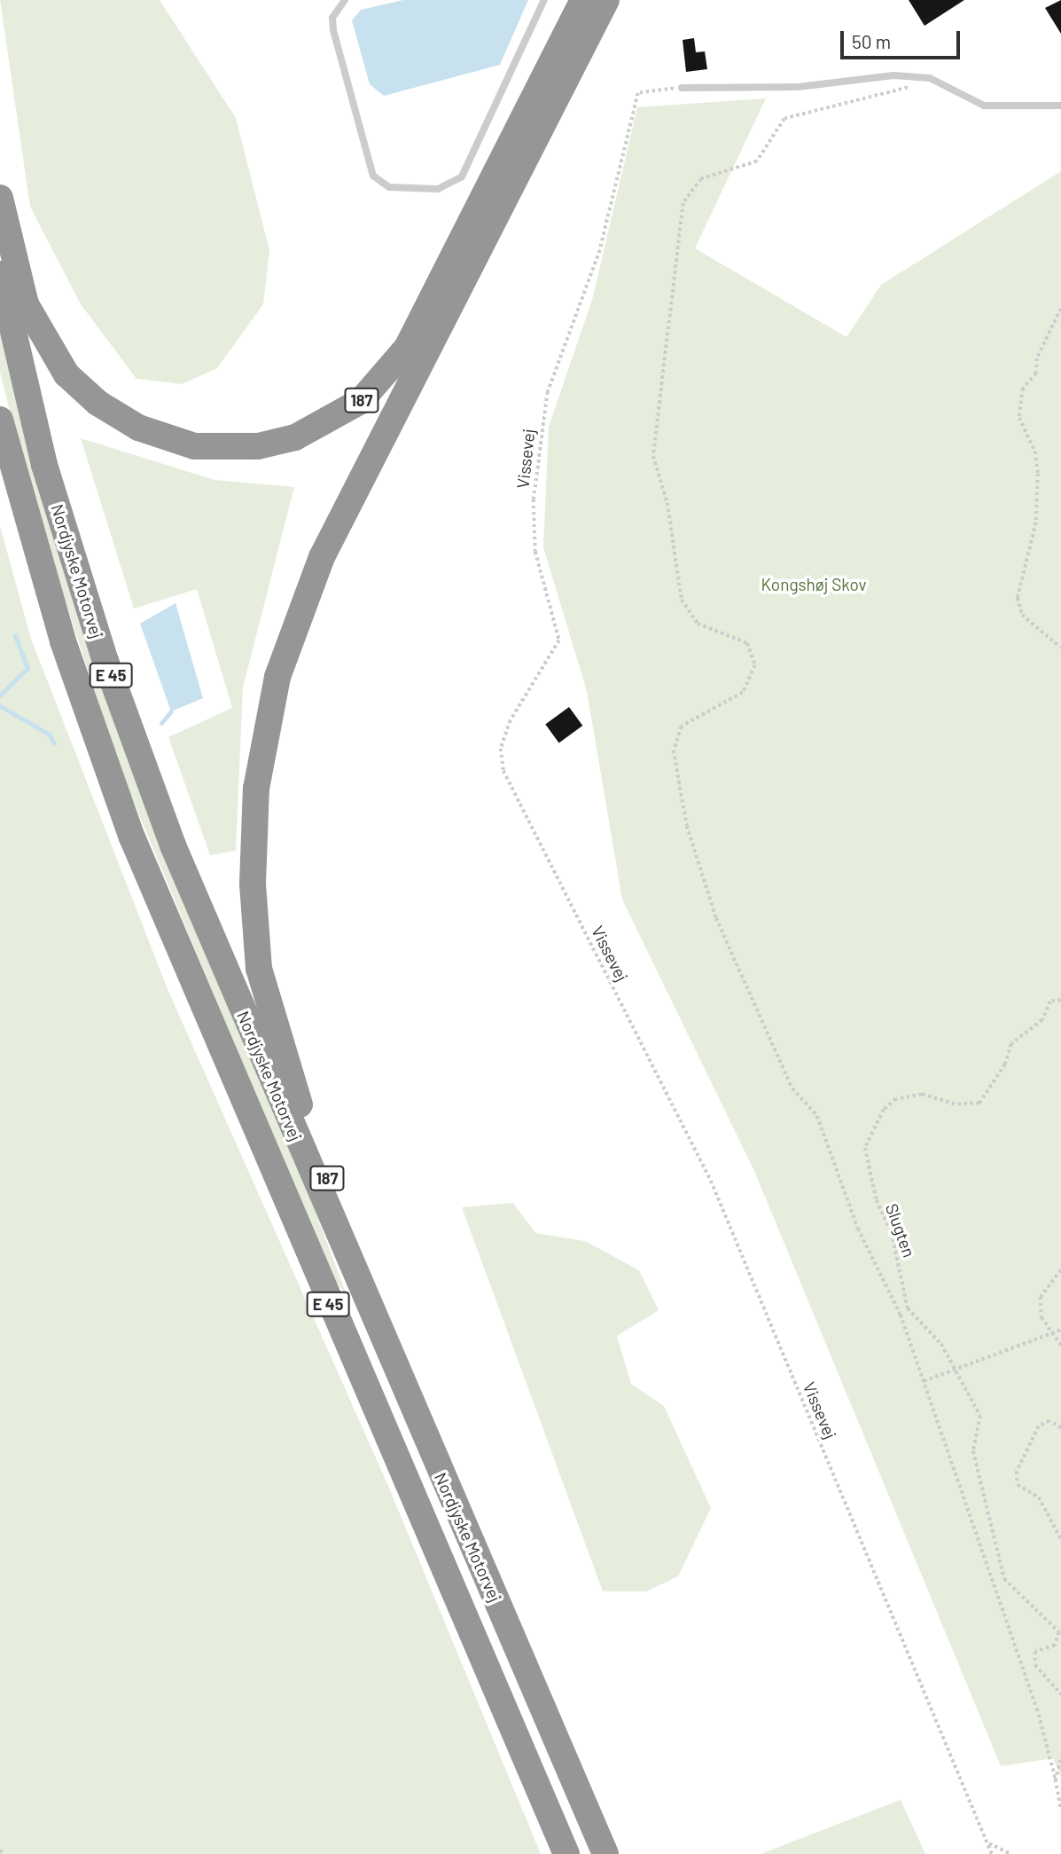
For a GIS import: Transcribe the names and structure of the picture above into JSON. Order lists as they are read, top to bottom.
{
  "streets": {
    "highway": ["187", "Nordjyske Motorvej", "E 45"],
    "path": ["Vissevej", "Slugten"]
  },
  "crossings": [
    ["187", "Nordjyske Motorvej"]
  ],
  "parks": ["Kongshøj Skov"],
  "scale_bar": "50 m"
}
